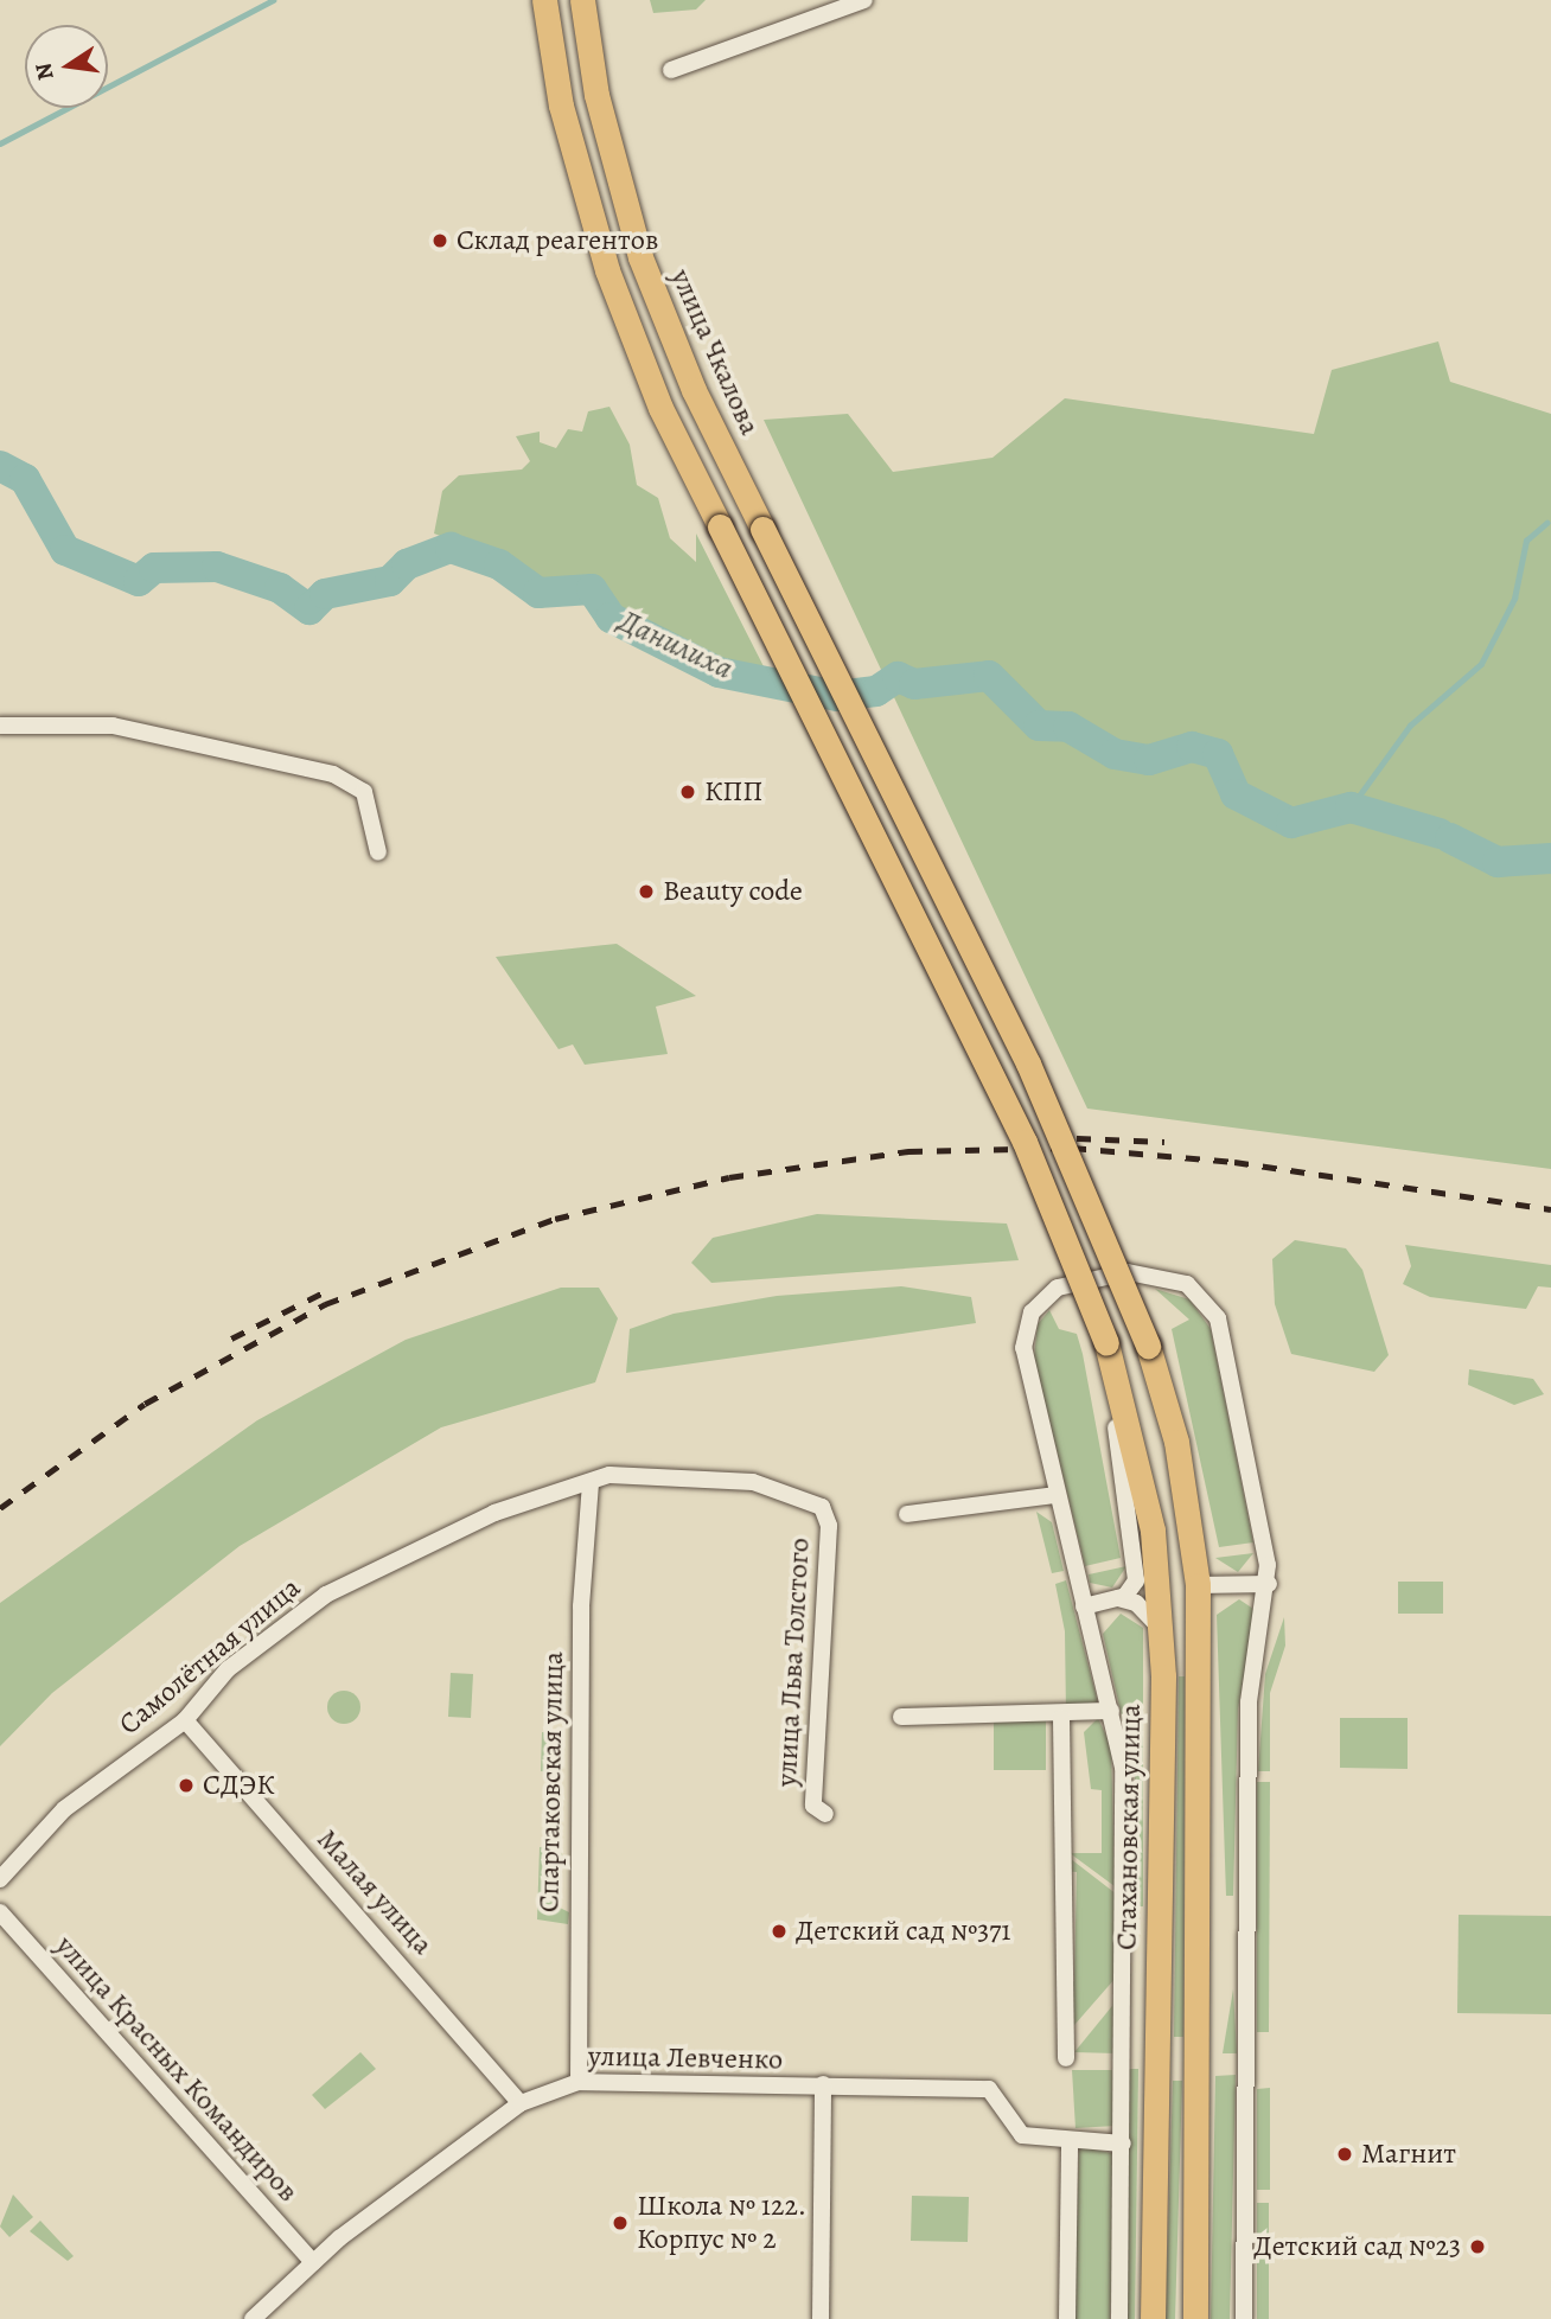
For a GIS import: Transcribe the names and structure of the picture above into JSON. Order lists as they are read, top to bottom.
{
  "streets": {
    "main road": ["улица Чкалова", "Стахановская улица"],
    "street": [
      "Самолётная улица",
      "улица Льва Толстого",
      "Спартаковская улица",
      "Малая улица",
      "улица Левченко",
      "улица Красных Командиров"
    ]
  },
  "crossings": [
    ["Самолётная улица", "улица Льва Толстого"],
    ["Самолётная улица", "Спартаковская улица"],
    ["Самолётная улица", "Малая улица"],
    ["Спартаковская улица", "улица Левченко"],
    ["Малая улица", "улица Левченко"],
    ["улица Левченко", "улица Красных Командиров"]
  ],
  "water": ["Данилиха"],
  "places": [
    "Склад реагентов",
    "КПП",
    "Beauty code",
    "СДЭК",
    "Детский сад №371",
    "Магнит",
    "Школа № 122. Корпус № 2",
    "Детский сад №23"
  ],
  "north": "left"
}
